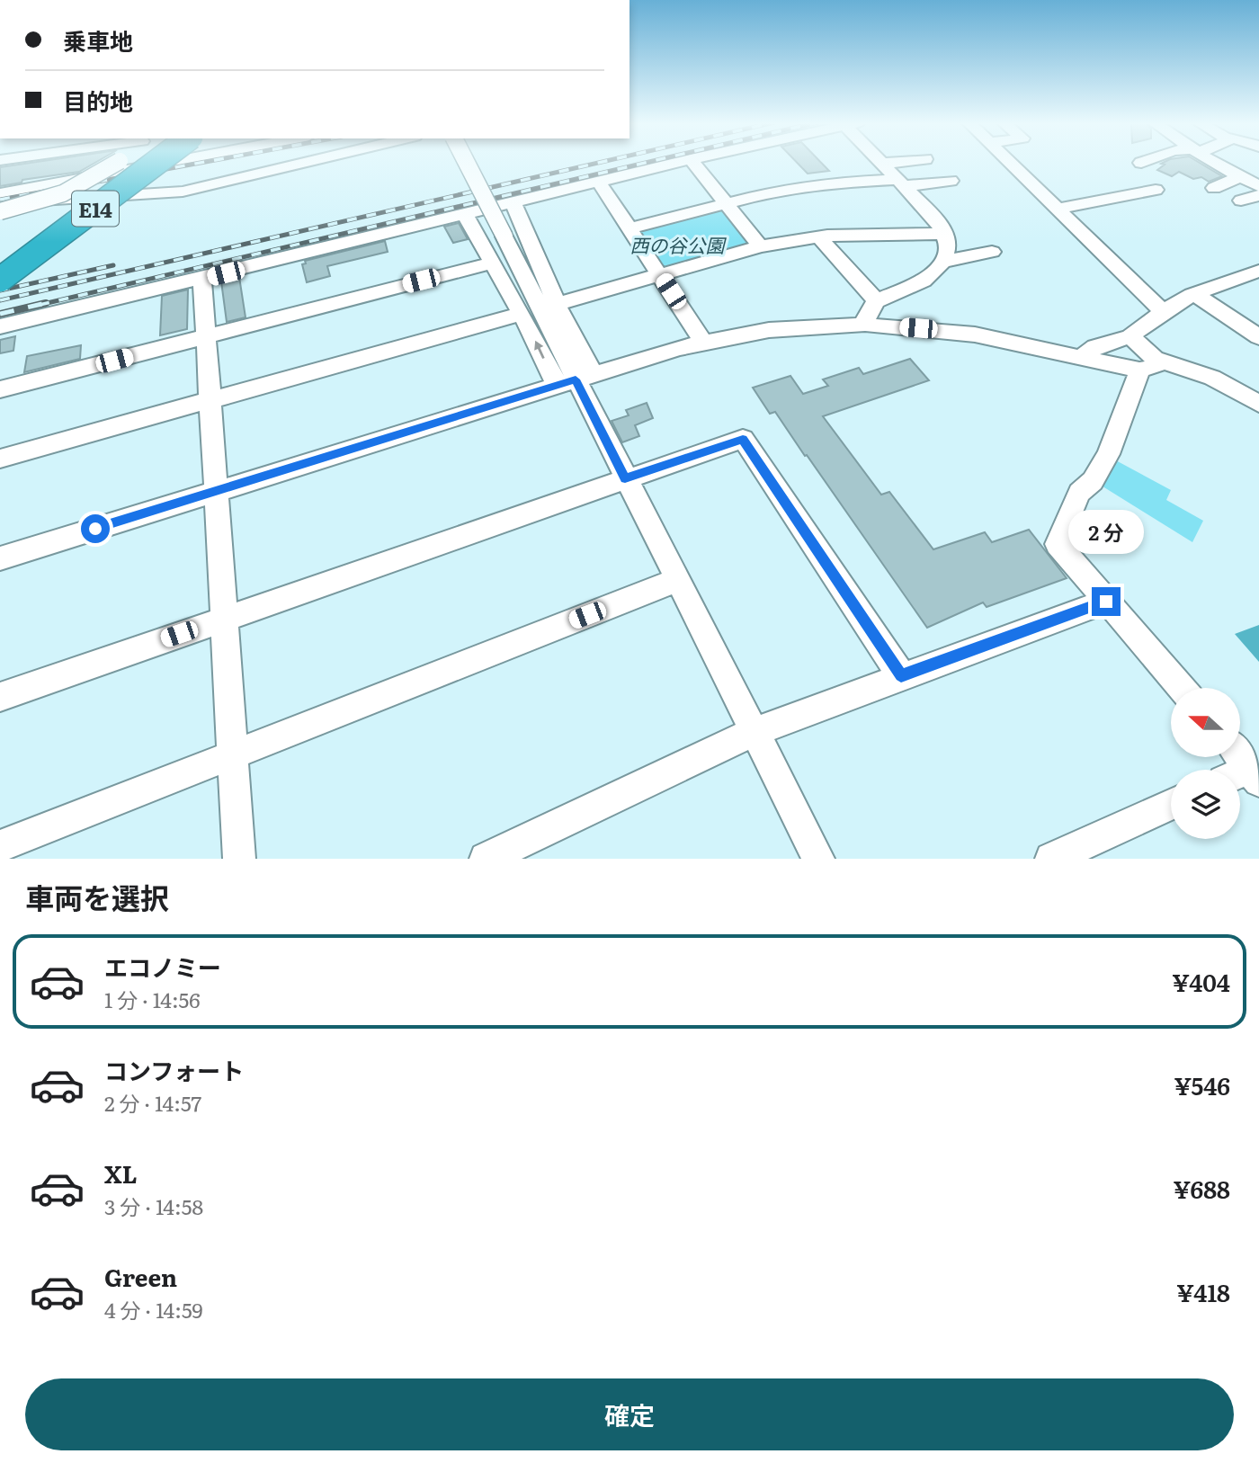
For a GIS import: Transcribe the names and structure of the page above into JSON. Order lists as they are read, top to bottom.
{
  "streets": {
    "highway": ["E14"]
  },
  "parks": ["西の谷公園"],
  "north": "left",
  "page": {
    "banner": ["乗車地", "目的地"],
    "bubble": "2 分",
    "heading": "車両を選択",
    "list": [
      {
        "name": "エコノミー",
        "note": "1 分 · 14:56",
        "value": "¥404"
      },
      {
        "name": "コンフォート",
        "note": "2 分 · 14:57",
        "value": "¥546"
      },
      {
        "name": "XL",
        "note": "3 分 · 14:58",
        "value": "¥688"
      },
      {
        "name": "Green",
        "note": "4 分 · 14:59",
        "value": "¥418"
      }
    ],
    "buttons": "確定"
  }
}
